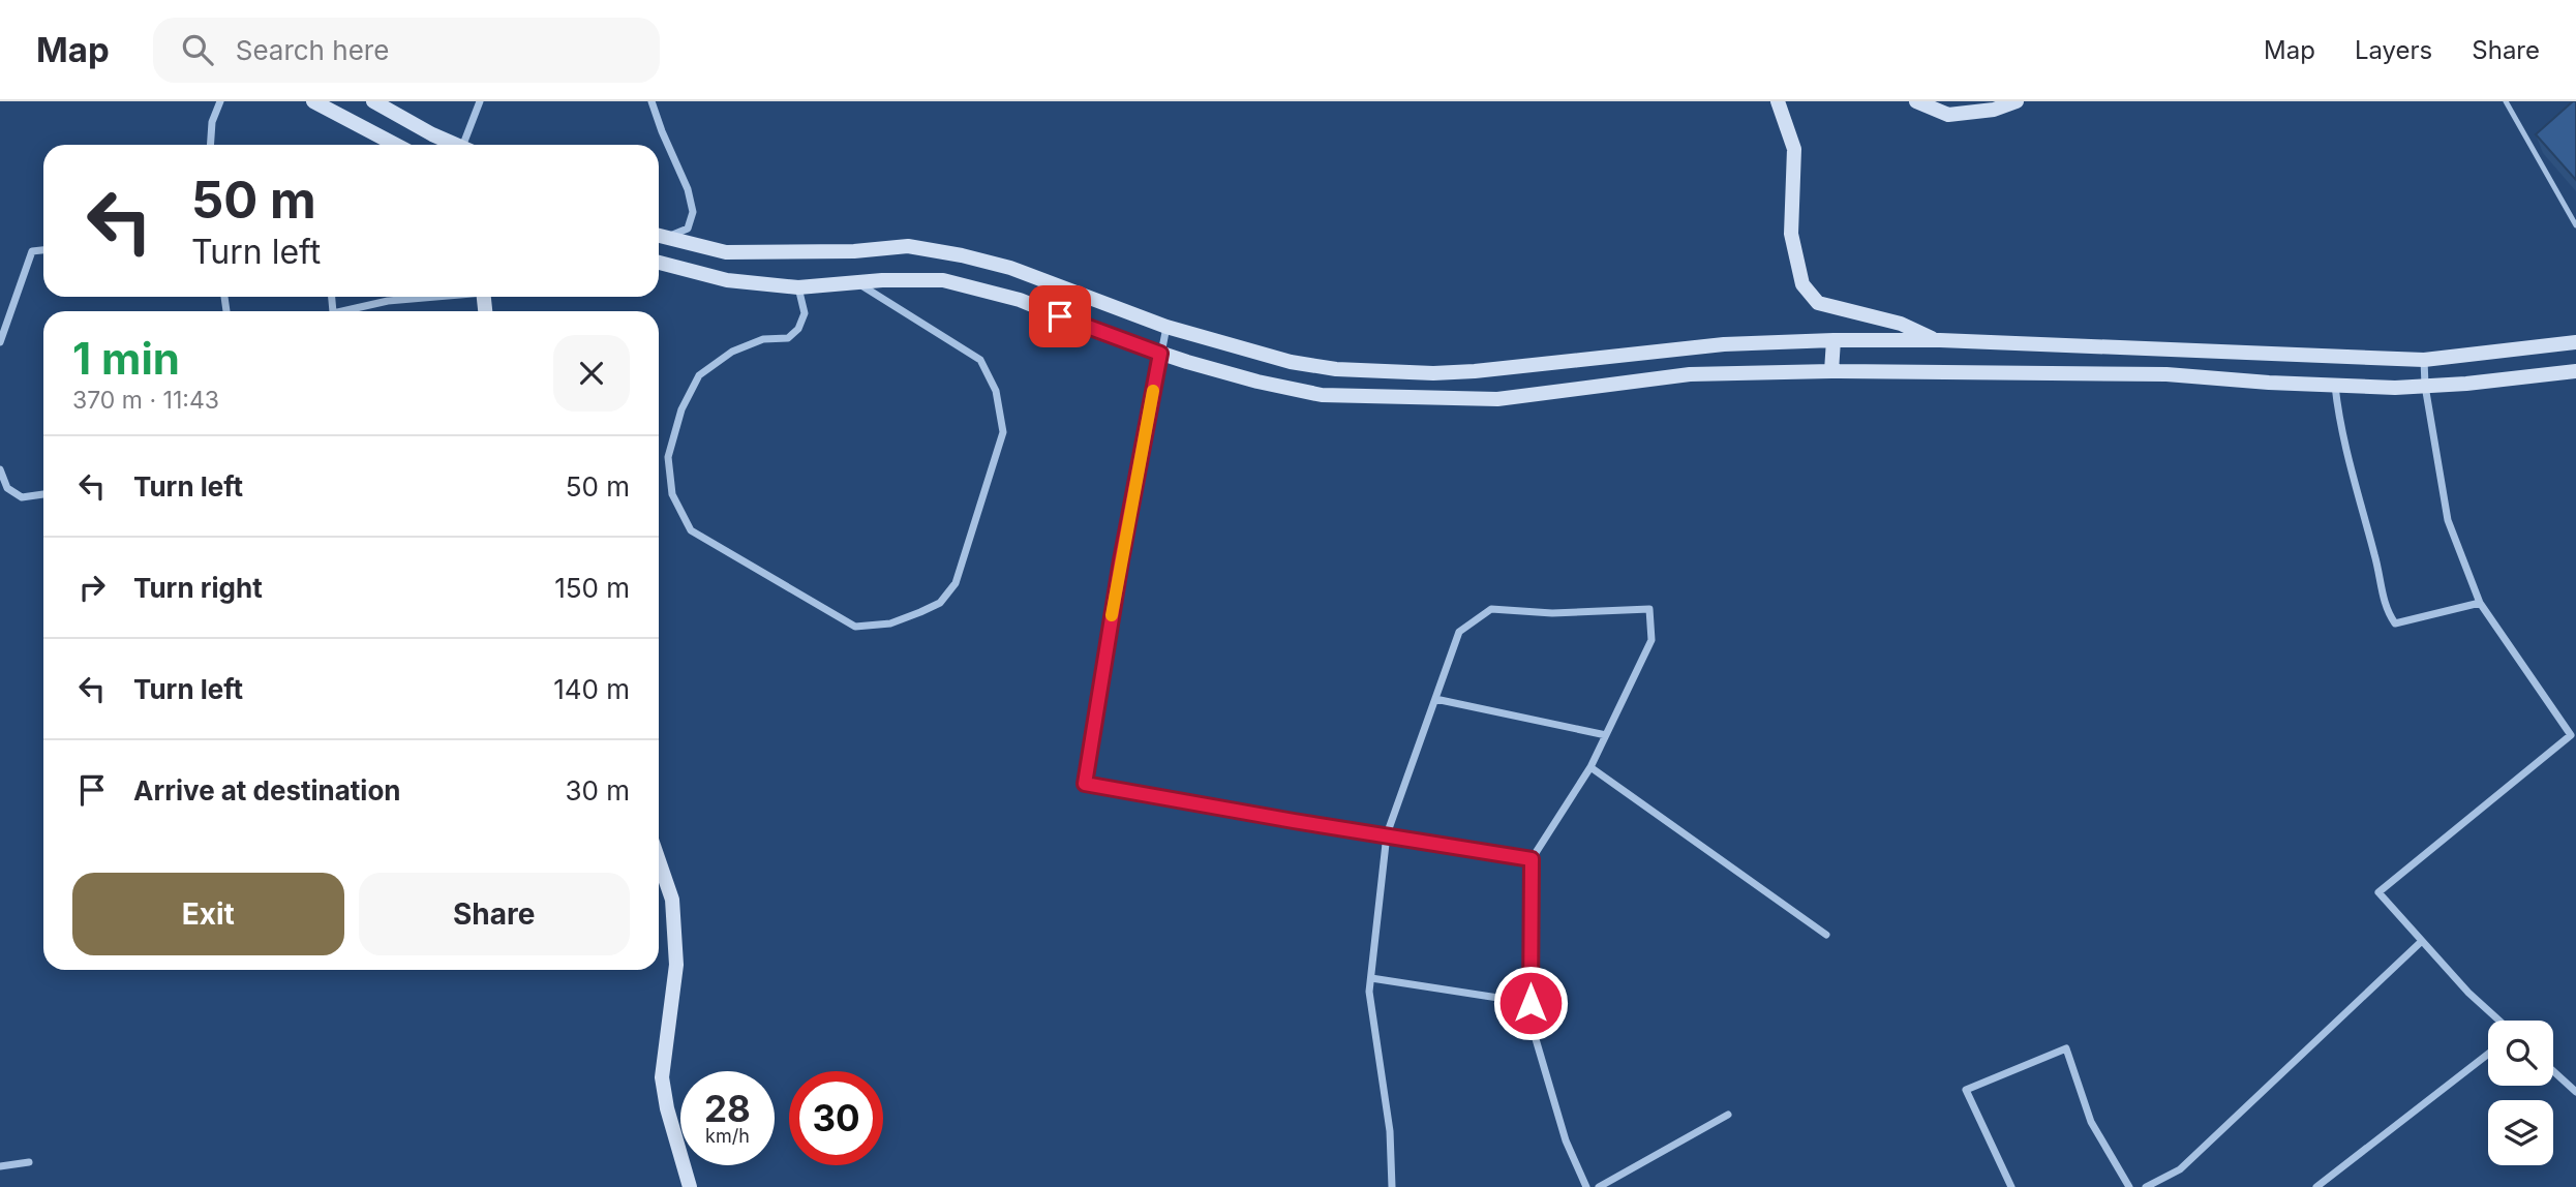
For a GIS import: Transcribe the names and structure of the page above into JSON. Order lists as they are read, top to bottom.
{
  "page": {
    "header": "Map",
    "search": "Search here",
    "nav": ["Map", "Layers", "Share"],
    "turn": ["50 m", "Turn left"],
    "heading": ["1 min", "370 m · 11:43"],
    "list": [
      {
        "name": "Turn left",
        "value": "50 m"
      },
      {
        "name": "Turn right",
        "value": "150 m"
      },
      {
        "name": "Turn left",
        "value": "140 m"
      },
      {
        "name": "Arrive at destination",
        "value": "30 m"
      }
    ],
    "buttons": ["Exit", "Share"],
    "speed": "28 km/h",
    "limit": "30"
  }
}
